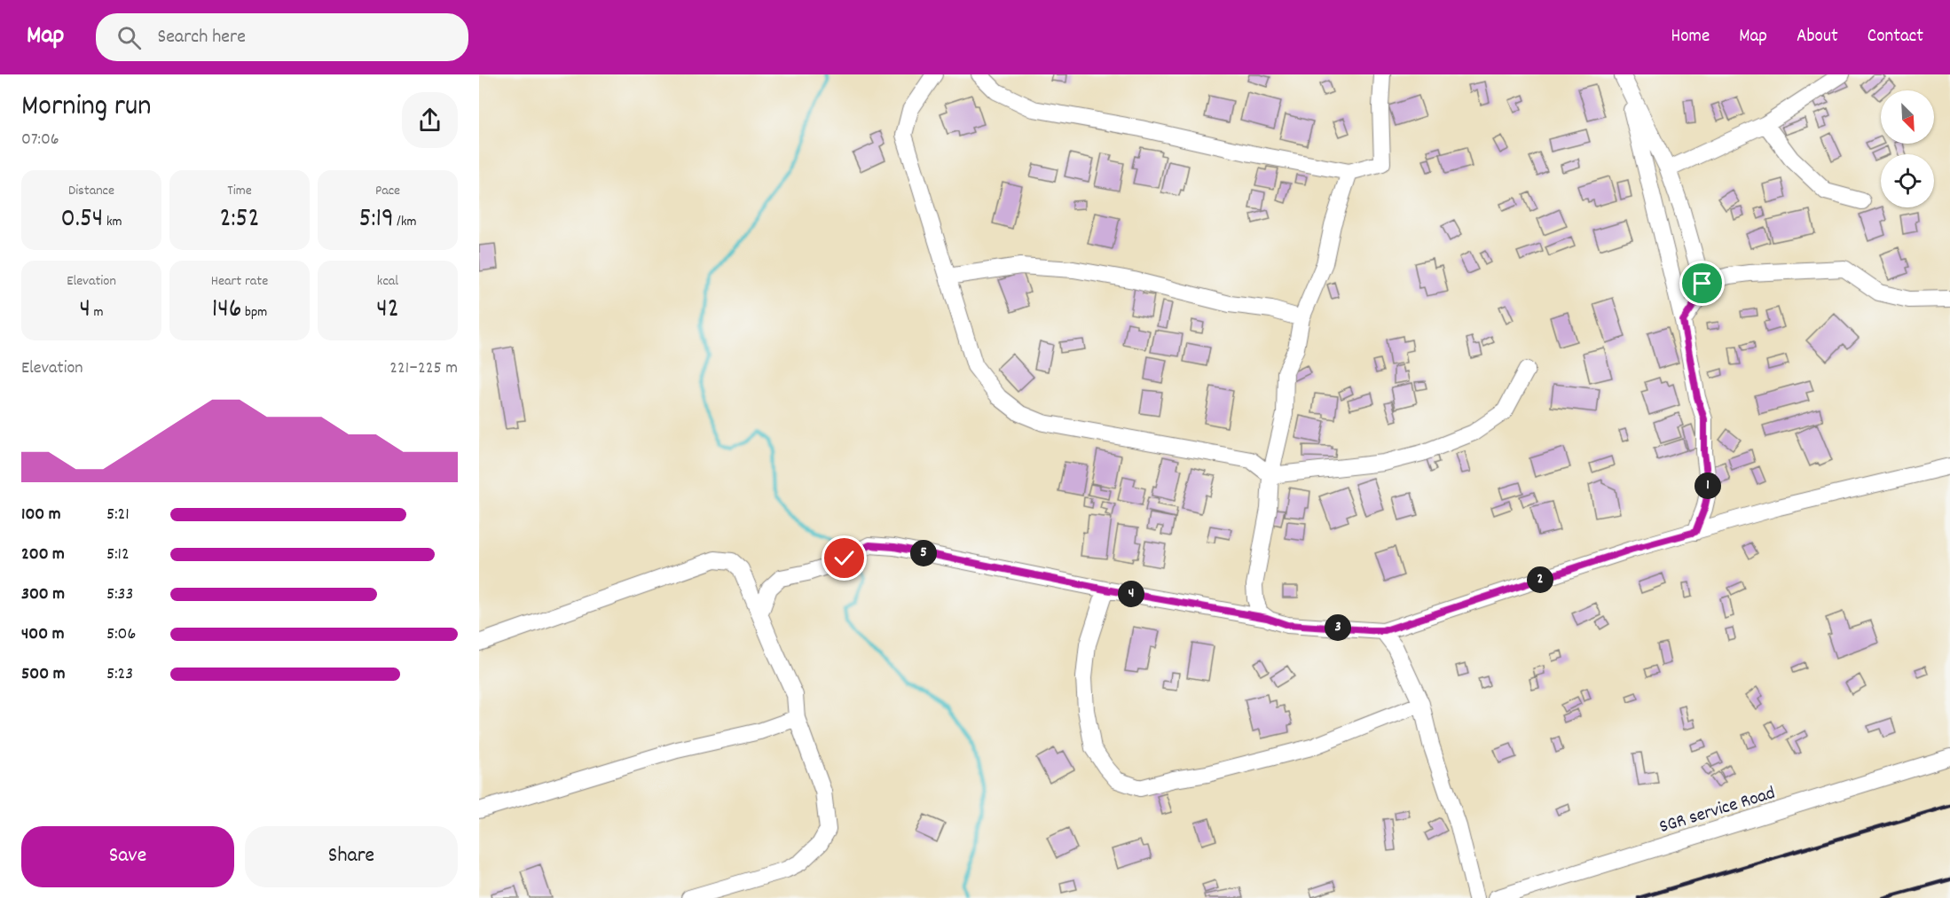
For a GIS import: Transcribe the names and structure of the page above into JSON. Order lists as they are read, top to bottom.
{
  "streets": {
    "street": ["SGR service Road"]
  },
  "north": "bottom right",
  "page": {
    "header": "Map",
    "search": "Search here",
    "nav": [
      "Home",
      "Map",
      "About",
      "Contact"
    ],
    "heading": ["Morning run", "07:06"],
    "stats": [
      ["Distance", "0.54 km"],
      ["Time", "2:52"],
      ["Pace", "5:19 /km"],
      ["Elevation", "4 m"],
      ["Heart rate", "146 bpm"],
      ["kcal", "42"]
    ],
    "chart": ["Elevation", "221–225 m"],
    "pins": [
      "1",
      "5",
      "2",
      "4",
      "3"
    ],
    "list": [
      {
        "name": "100 m",
        "note": "5:21"
      },
      {
        "name": "200 m",
        "note": "5:12"
      },
      {
        "name": "300 m",
        "note": "5:33"
      },
      {
        "name": "400 m",
        "note": "5:06"
      },
      {
        "name": "500 m",
        "note": "5:23"
      }
    ],
    "buttons": ["Save", "Share"]
  }
}
